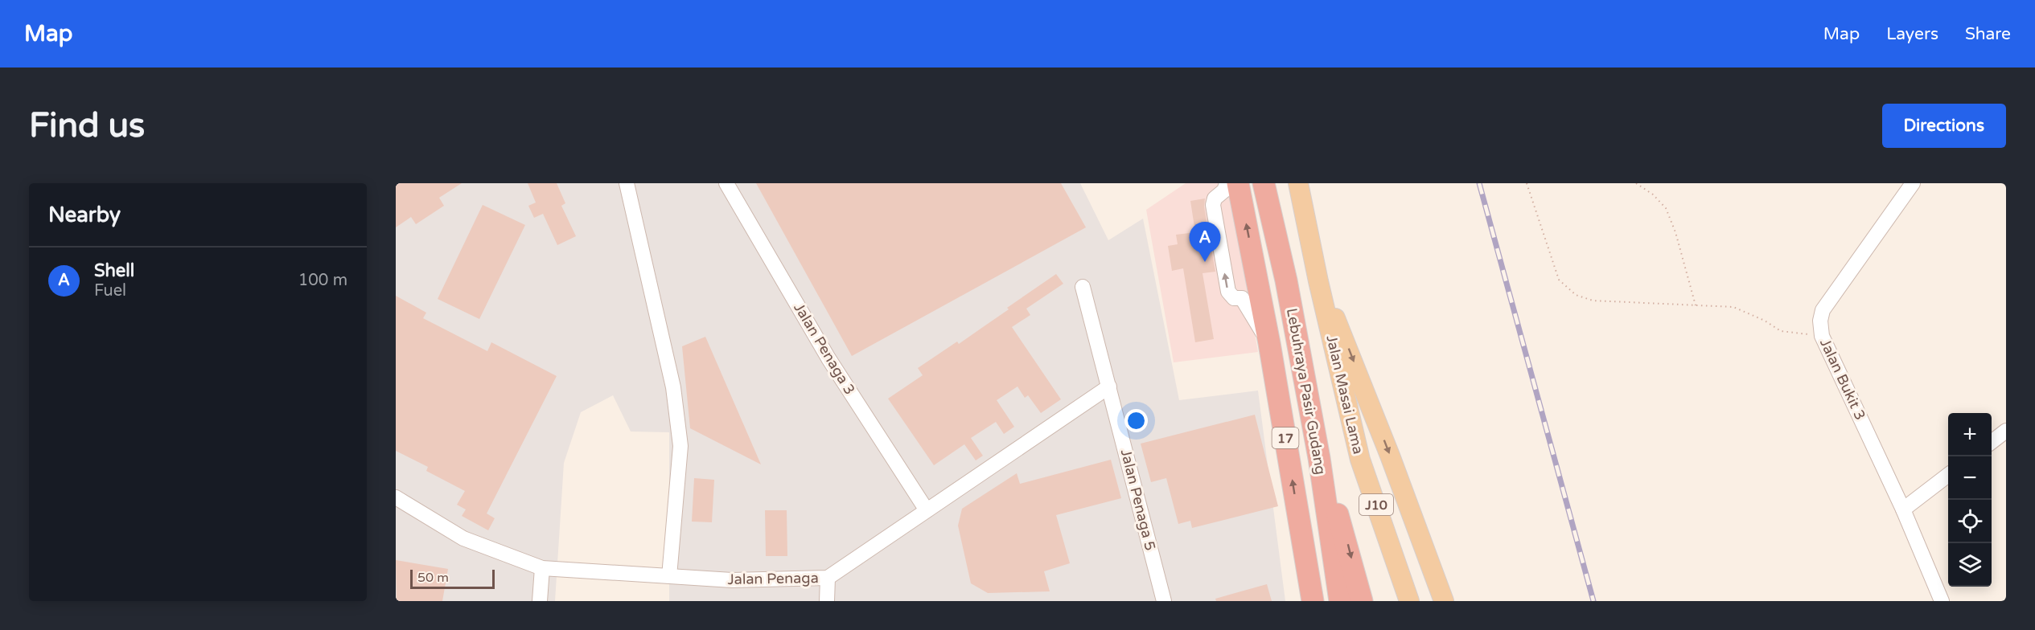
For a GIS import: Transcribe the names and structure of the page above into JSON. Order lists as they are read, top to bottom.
{
  "streets": {
    "highway": ["Lebuhraya Pasir Gudang", "17"],
    "main road": ["Jalan Masai Lama", "J10"],
    "street": [
      "Jalan Penaga 3",
      "Jalan Bukit 3",
      "Jalan Penaga 5",
      "Jalan Penaga"
    ]
  },
  "crossings": [
    ["Jalan Penaga 3", "Jalan Penaga"],
    ["Jalan Penaga 5", "Jalan Penaga"]
  ],
  "scale_bar": "50 m",
  "page": {
    "header": "Map",
    "nav": ["Map", "Layers", "Share"],
    "buttons": "Directions",
    "title": "Find us",
    "heading": "Nearby",
    "pins": "A",
    "list": [
      {
        "mark": "A",
        "name": "Shell",
        "note": "Fuel",
        "value": "100 m"
      }
    ],
    "map_buttons": ["+", "−"],
    "scale": "50 m"
  }
}
